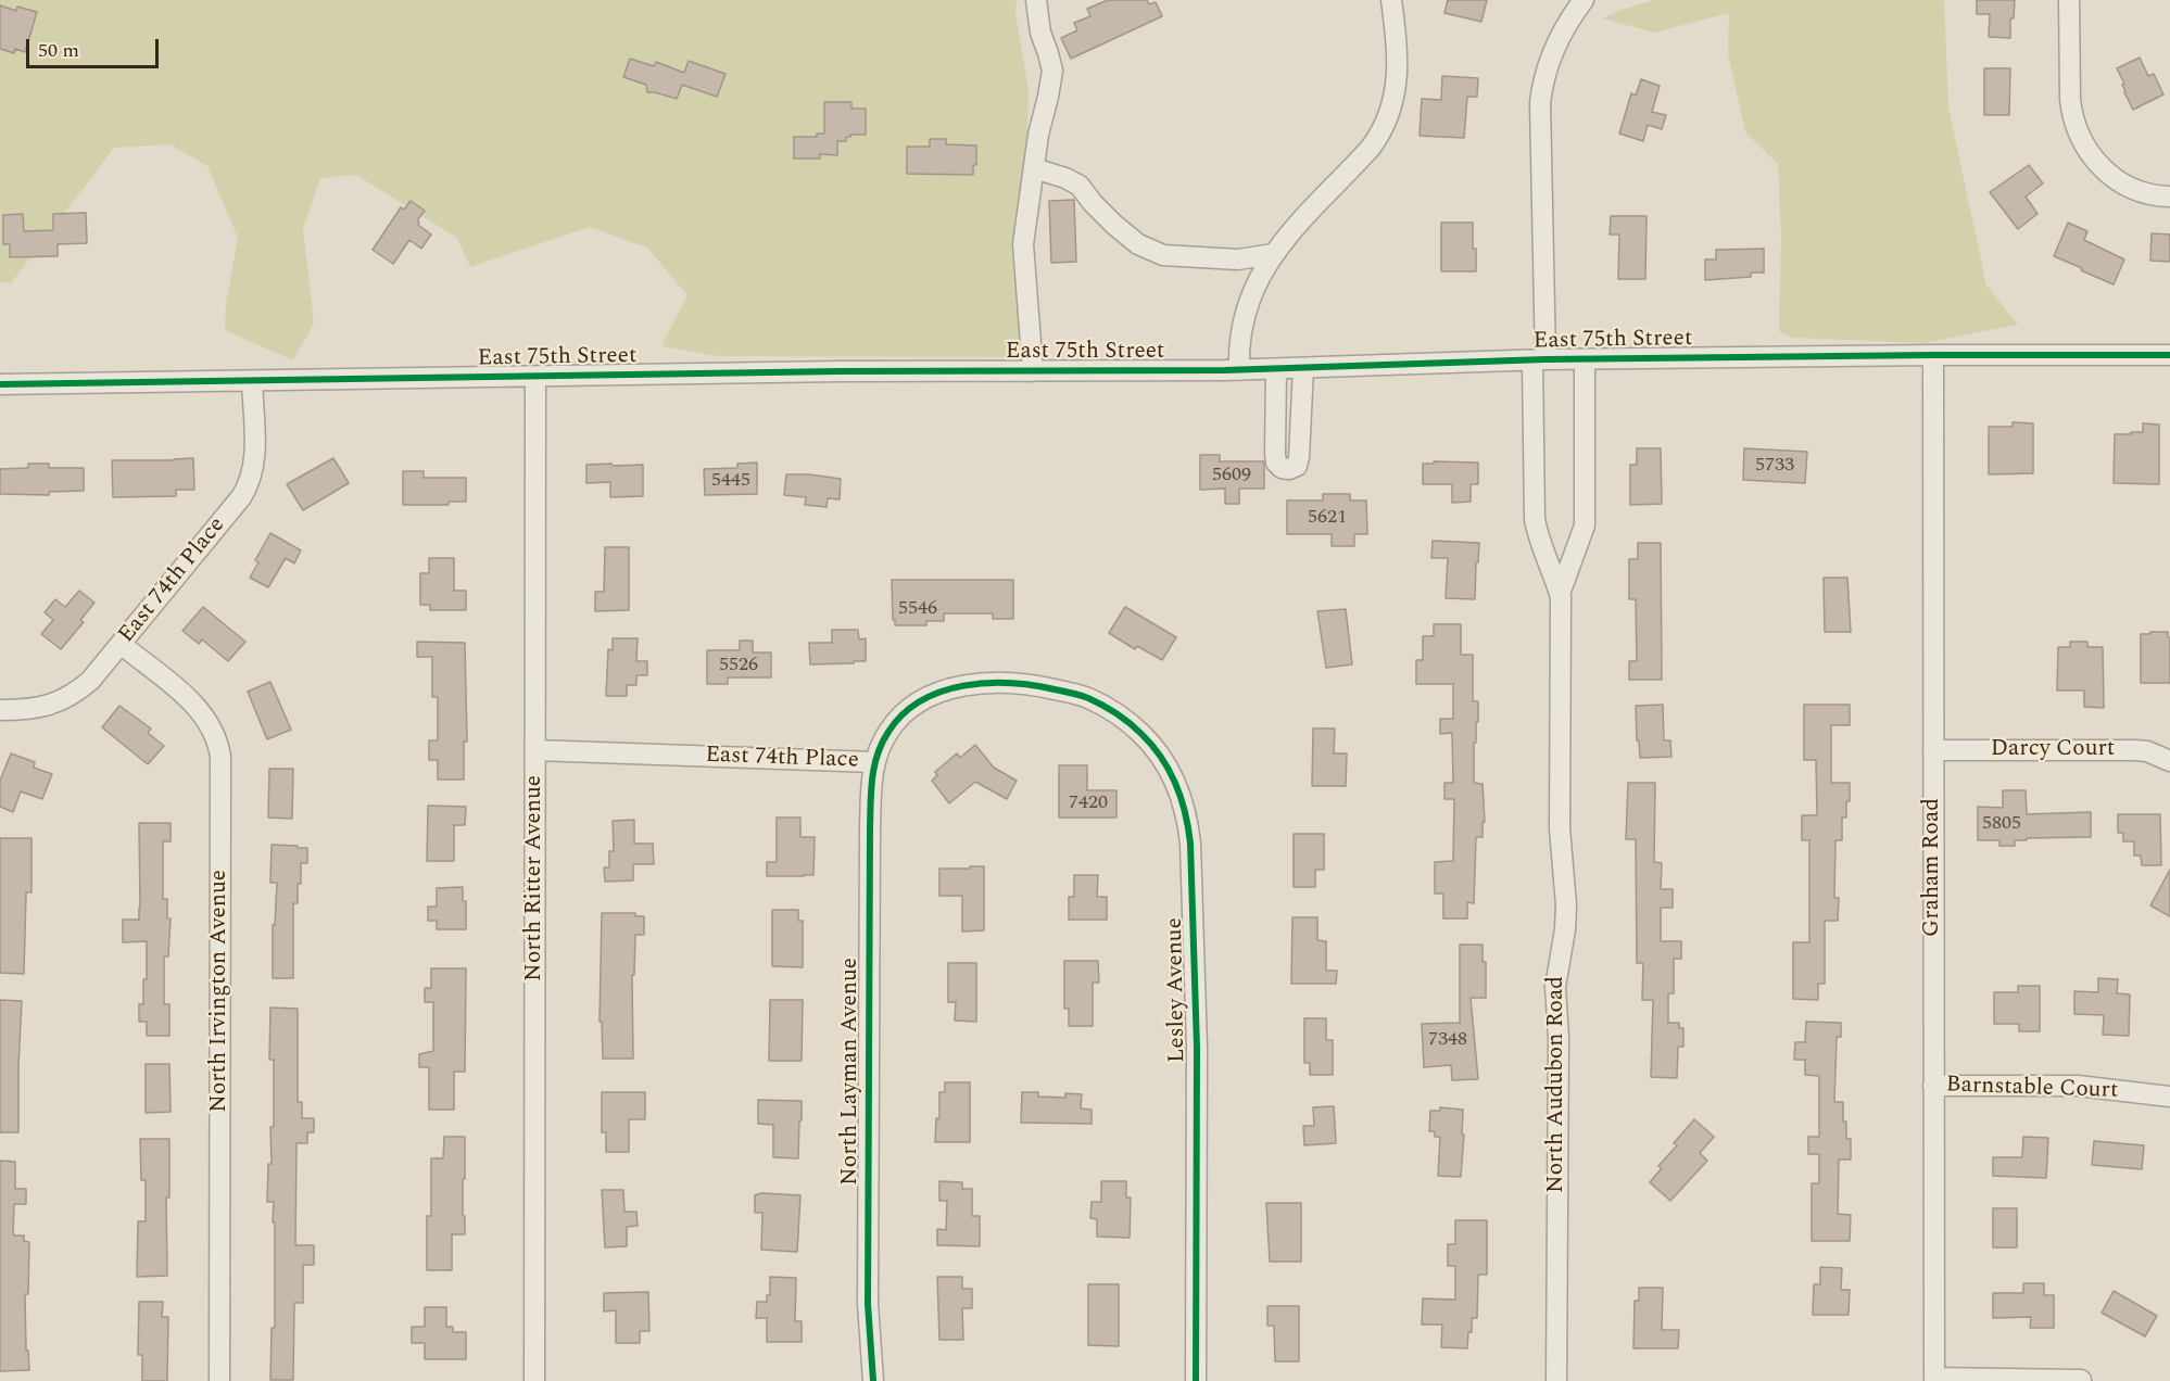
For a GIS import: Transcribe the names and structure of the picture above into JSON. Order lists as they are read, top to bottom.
{
  "streets": {
    "street": [
      "East 75th Street",
      "East 74th Place",
      "Darcy Court",
      "Graham Road",
      "North Ritter Avenue",
      "Lesley Avenue",
      "North Irvington Avenue",
      "North Layman Avenue",
      "North Audubon Road",
      "Barnstable Court"
    ]
  },
  "crossings": [
    ["East 75th Street", "East 74th Place"],
    ["East 75th Street", "Graham Road"],
    ["East 75th Street", "North Ritter Avenue"],
    ["East 75th Street", "North Audubon Road"],
    ["East 74th Place", "North Ritter Avenue"],
    ["East 74th Place", "Lesley Avenue"],
    ["East 74th Place", "North Irvington Avenue"],
    ["East 74th Place", "North Layman Avenue"],
    ["Darcy Court", "Graham Road"],
    ["Graham Road", "Barnstable Court"]
  ],
  "house_numbers": [
    "5733",
    "5609",
    "5445",
    "5621",
    "5546",
    "5526",
    "7420",
    "5805",
    "7348"
  ],
  "scale_bar": "50 m"
}
